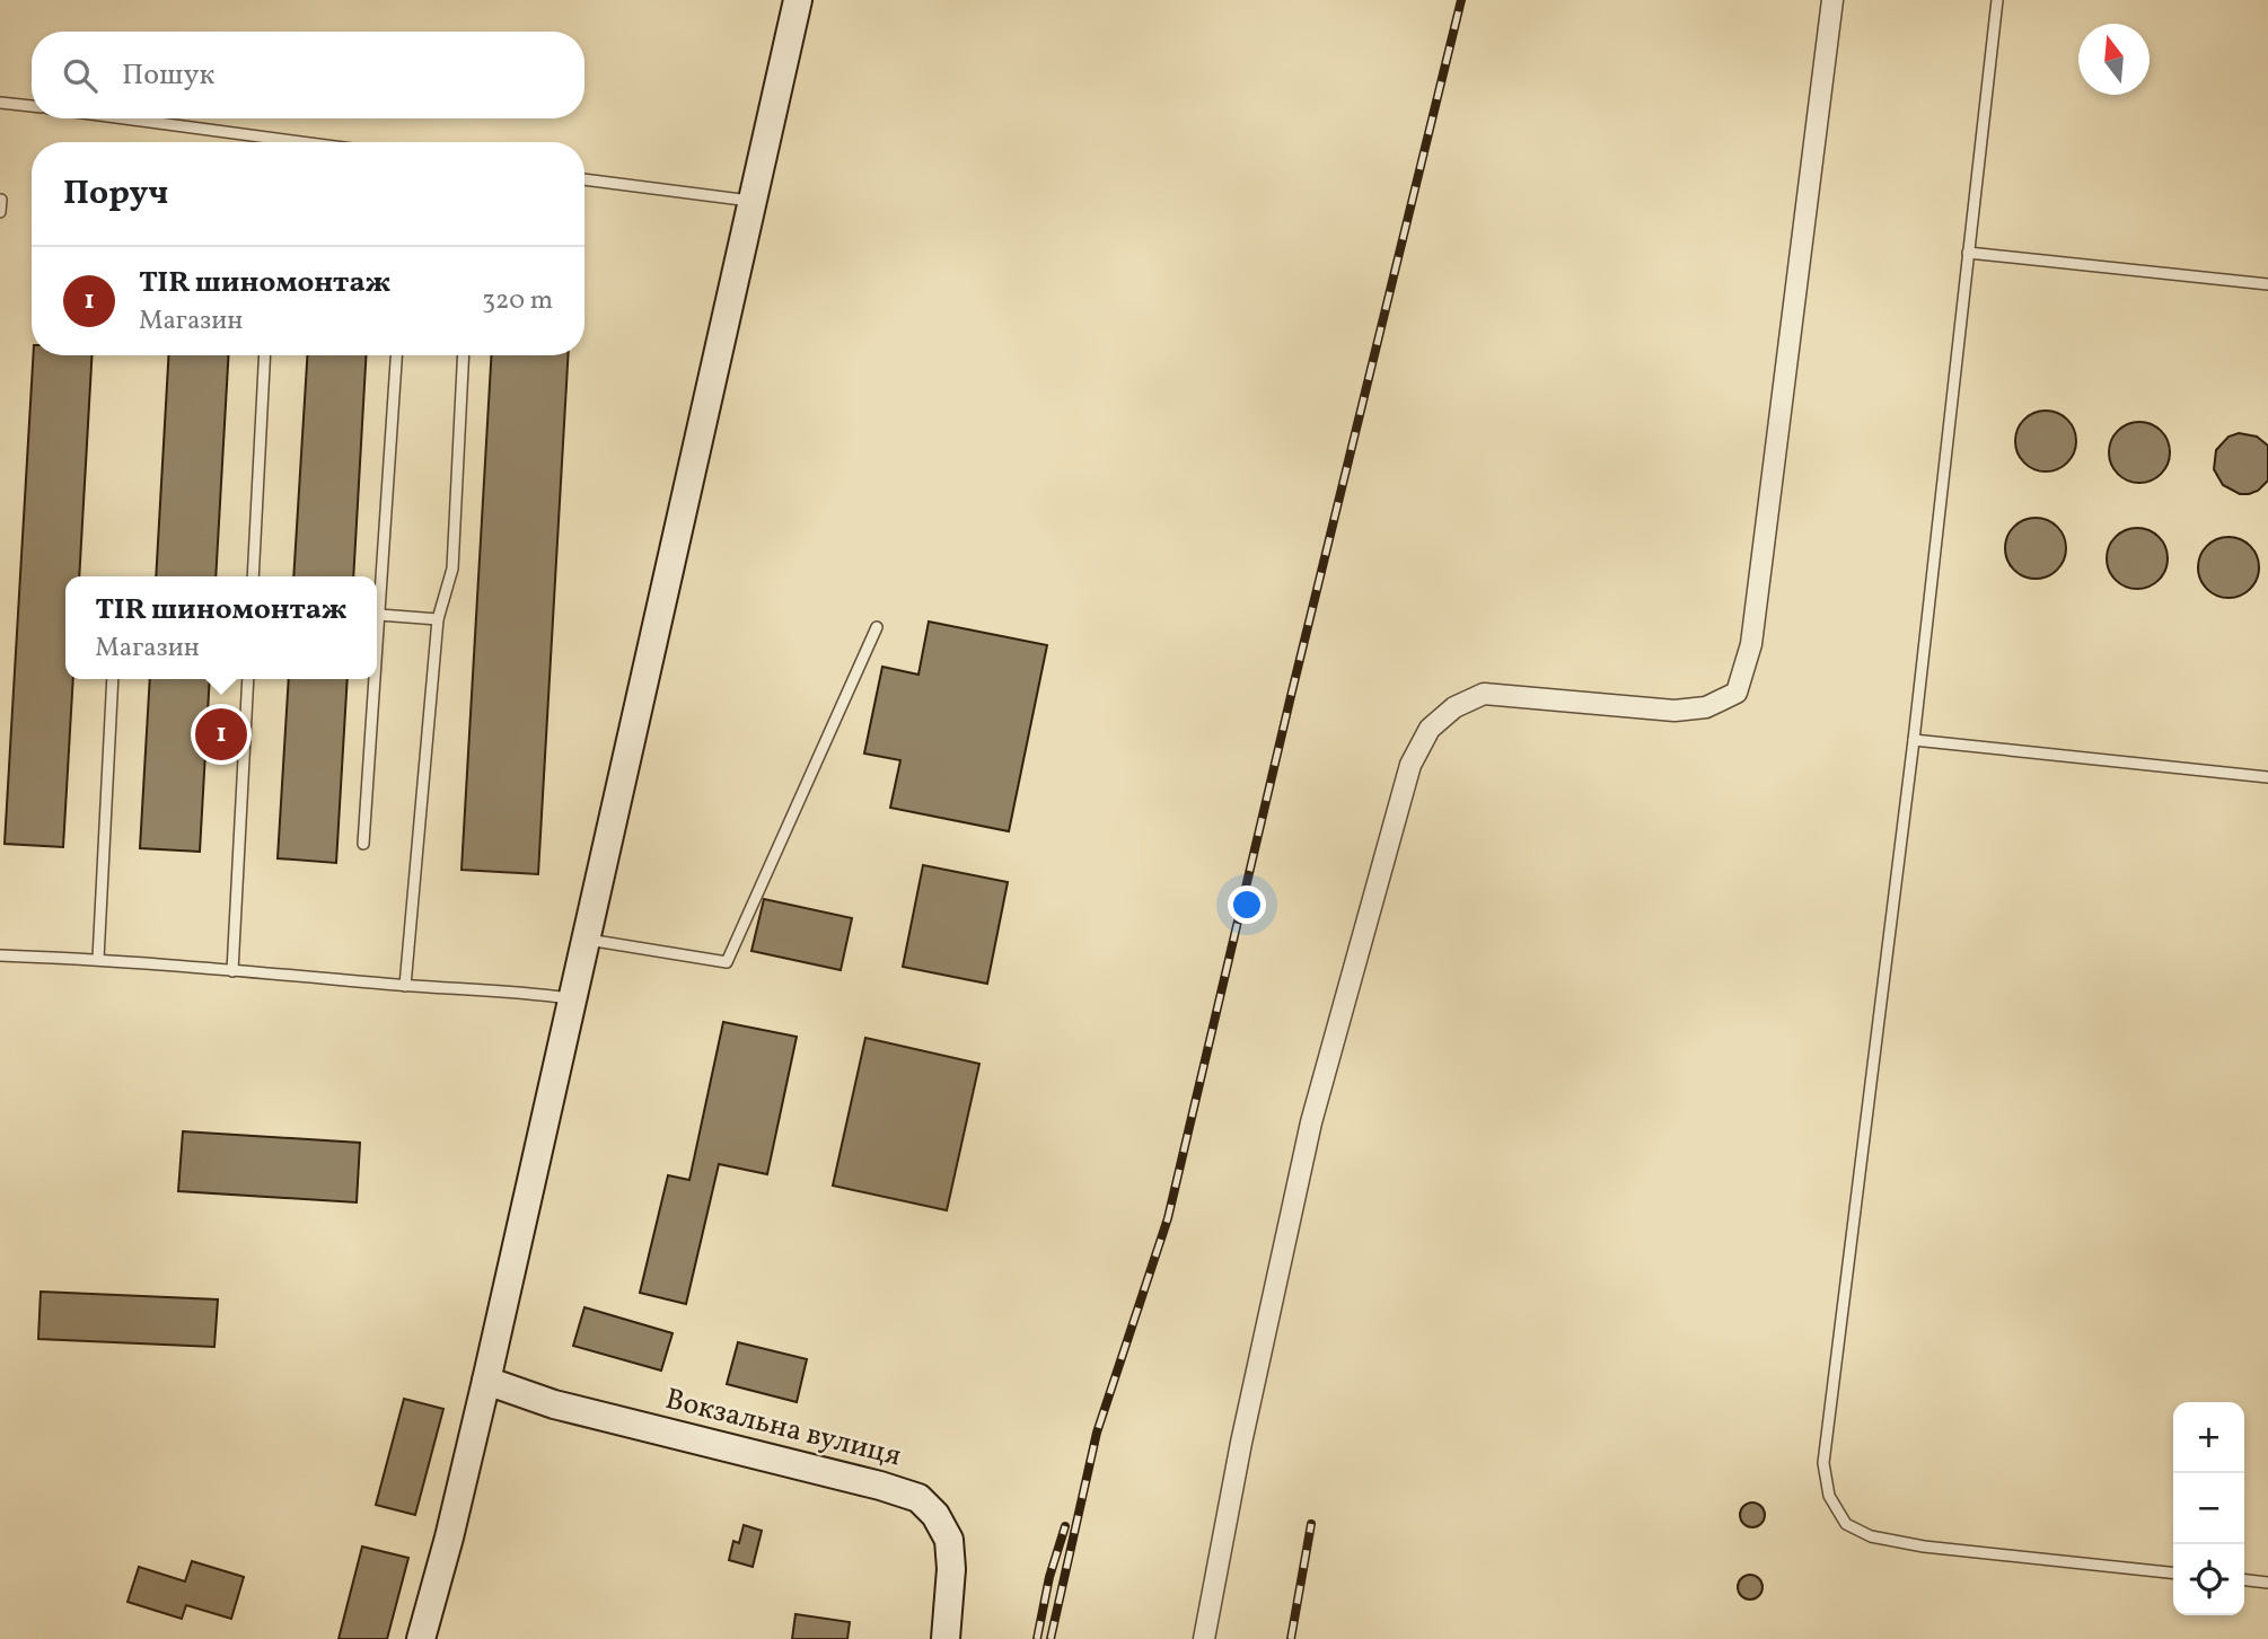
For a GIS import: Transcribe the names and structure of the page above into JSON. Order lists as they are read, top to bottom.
{
  "streets": {
    "main road": ["Вокзальна вулиця"]
  },
  "north": "top",
  "page": {
    "search": "Пошук",
    "heading": "Поруч",
    "list": [
      {
        "mark": "1",
        "name": "TIR шиномонтаж",
        "note": "Магазин",
        "value": "320 m"
      }
    ],
    "popup": ["TIR шиномонтаж", "Магазин"],
    "pins": "1",
    "map_buttons": ["+", "−"]
  }
}
